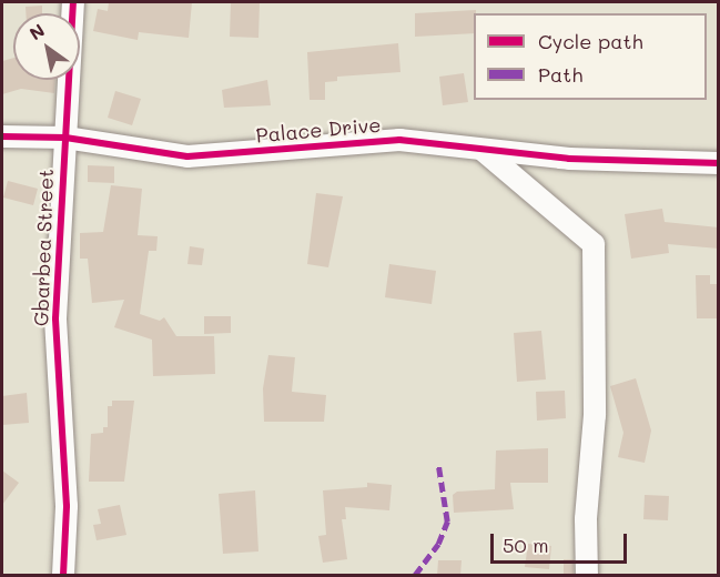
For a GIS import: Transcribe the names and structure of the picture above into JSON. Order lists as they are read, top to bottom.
{
  "streets": {
    "street": ["Palace Drive", "Gbarbea Street"]
  },
  "crossings": [
    ["Palace Drive", "Gbarbea Street"]
  ],
  "legend": ["Cycle path", "Path"],
  "scale_bar": "50 m",
  "north": "top left"
}
